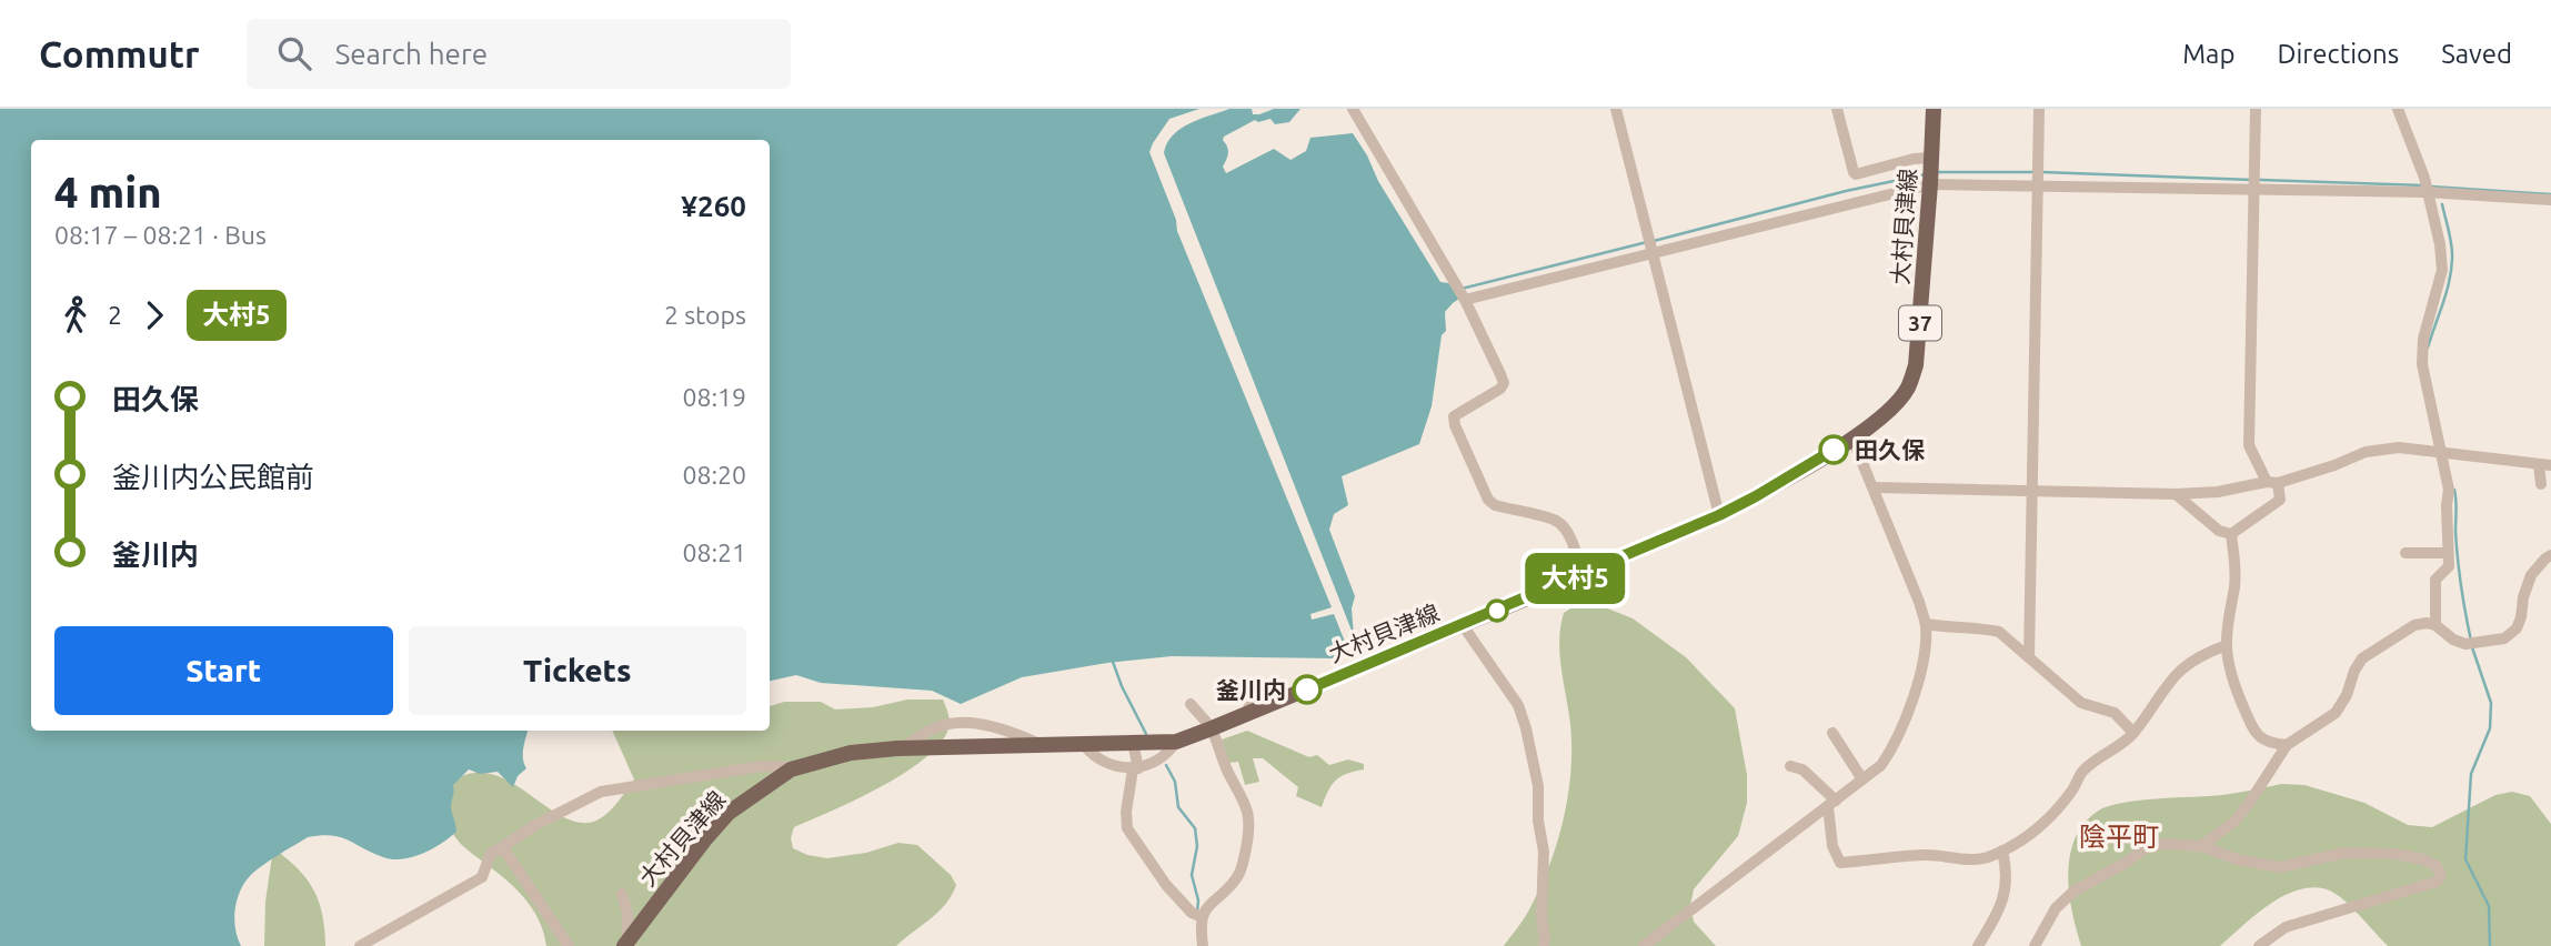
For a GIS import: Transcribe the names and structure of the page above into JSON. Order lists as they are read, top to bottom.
{
  "streets": {
    "main road": ["大村貝津線", "37"]
  },
  "districts": ["陰平町"],
  "places": ["田久保", "釜川内"],
  "lines": ["bus line 大村5"],
  "page": {
    "header": "Commutr",
    "search": "Search here",
    "nav": ["Map", "Directions", "Saved"],
    "on_map": "大村5",
    "heading": ["4 min", "08:17 – 08:21 · Bus", "¥260"],
    "legs": ["2", "大村5", "2 stops"],
    "list": [
      {
        "name": "田久保",
        "value": "08:19"
      },
      {
        "name": "釜川内公民館前",
        "value": "08:20"
      },
      {
        "name": "釜川内",
        "value": "08:21"
      }
    ],
    "buttons": ["Start", "Tickets"]
  }
}
